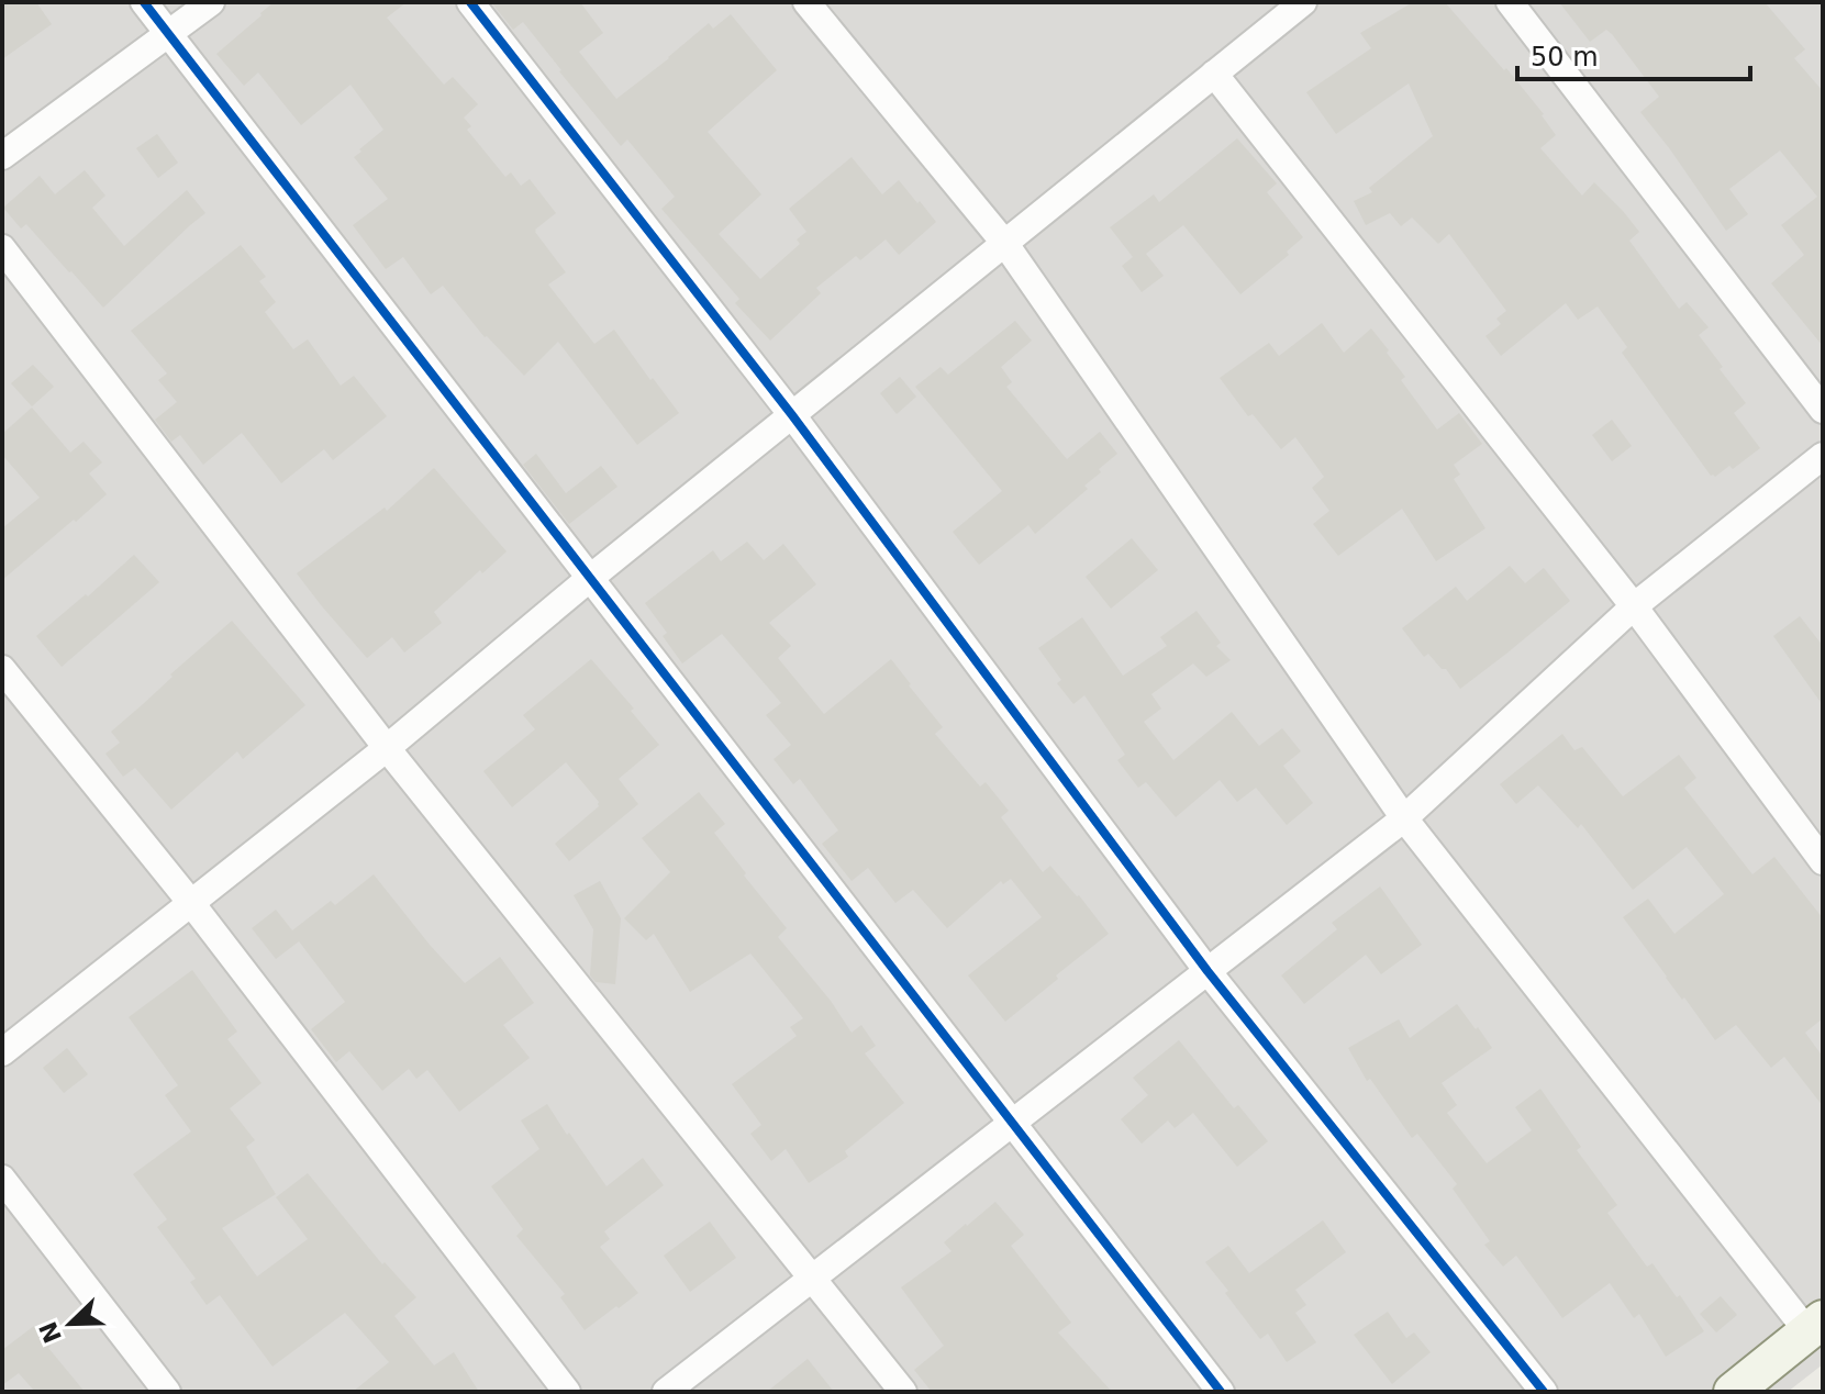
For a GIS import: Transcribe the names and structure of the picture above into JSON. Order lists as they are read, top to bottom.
{
  "scale_bar": "50 m",
  "north": "bottom left"
}
